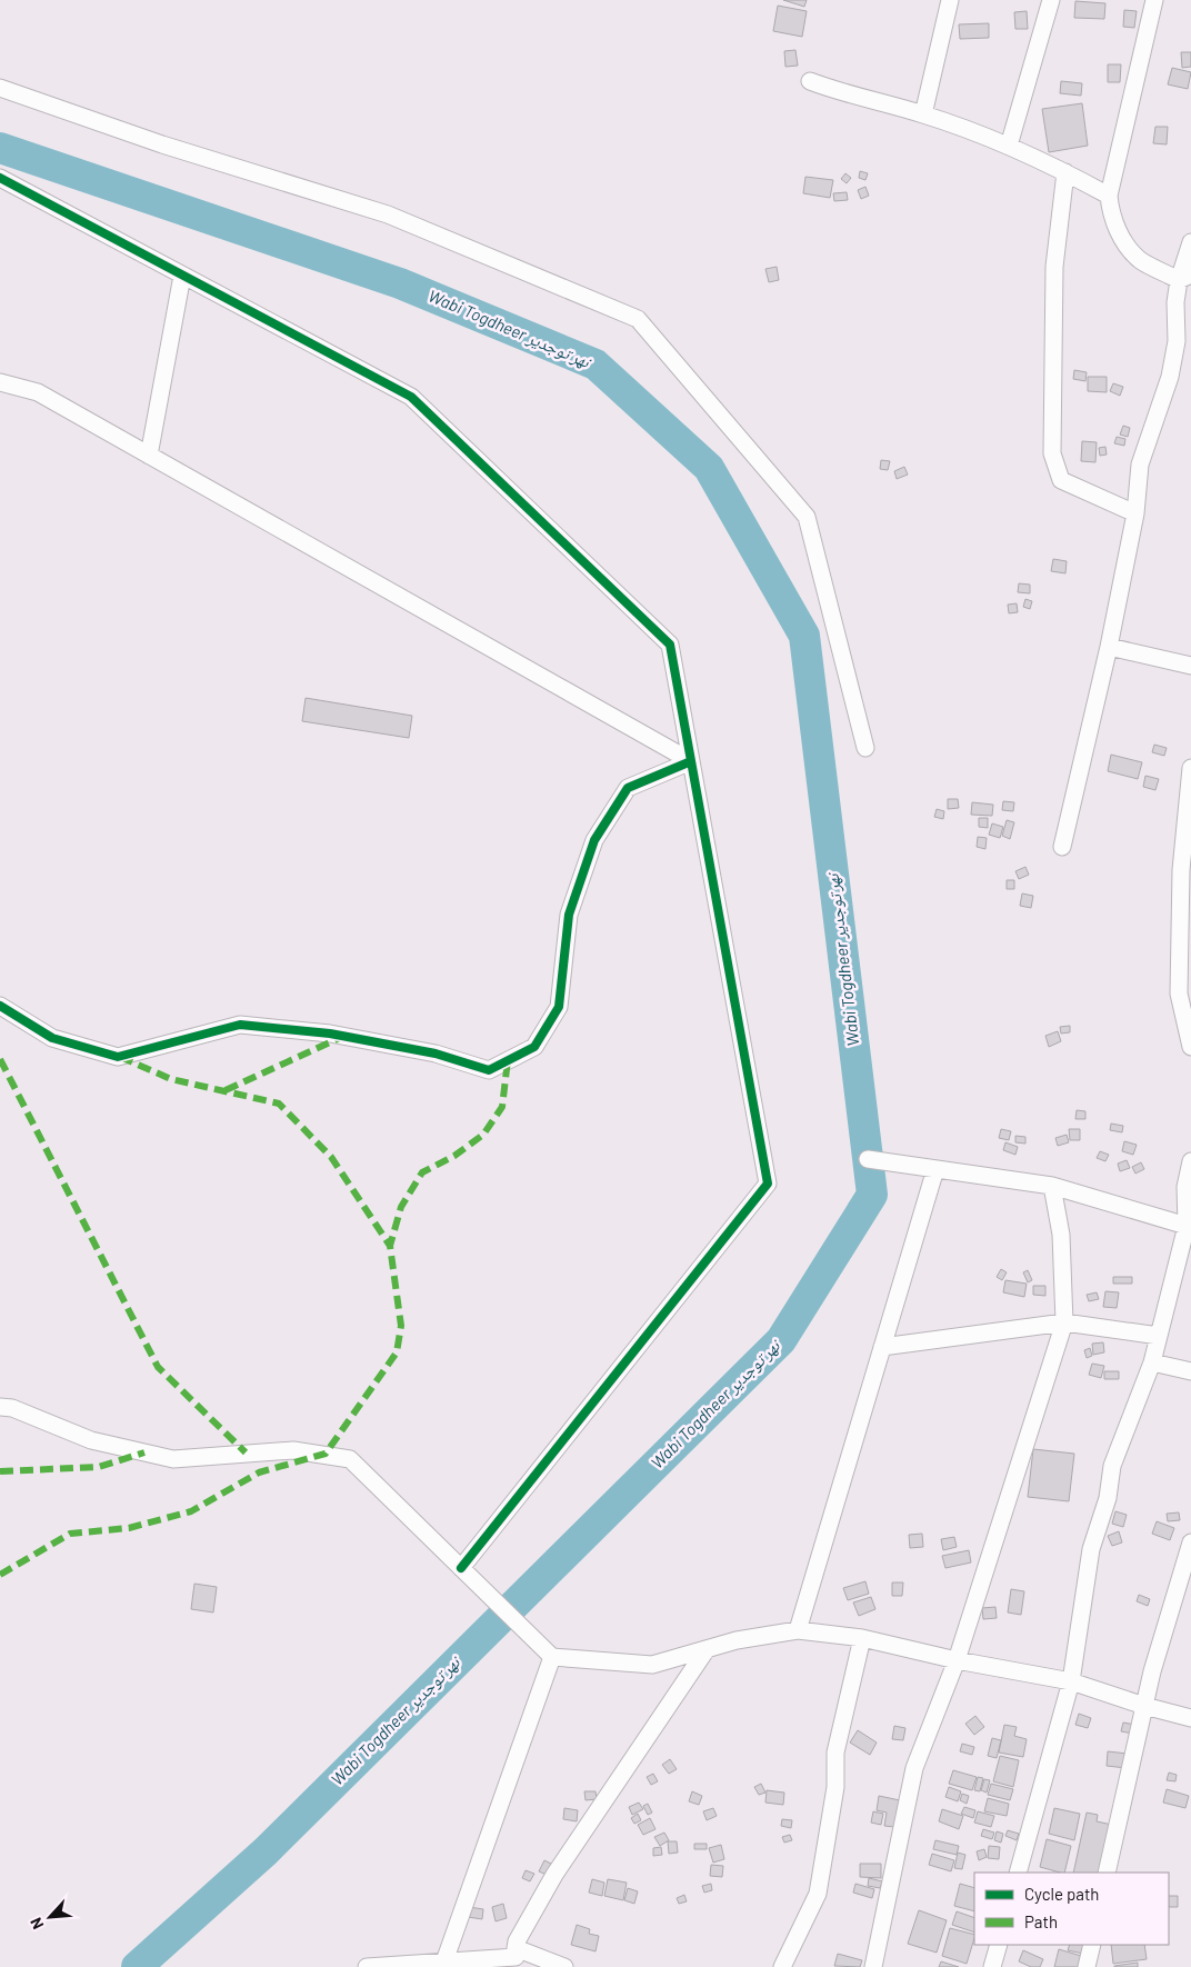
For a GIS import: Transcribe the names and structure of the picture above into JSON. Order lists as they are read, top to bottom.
{
  "water": ["Wabi Togdheer نهر توجدير"],
  "legend": ["Cycle path", "Path"],
  "north": "bottom left"
}
